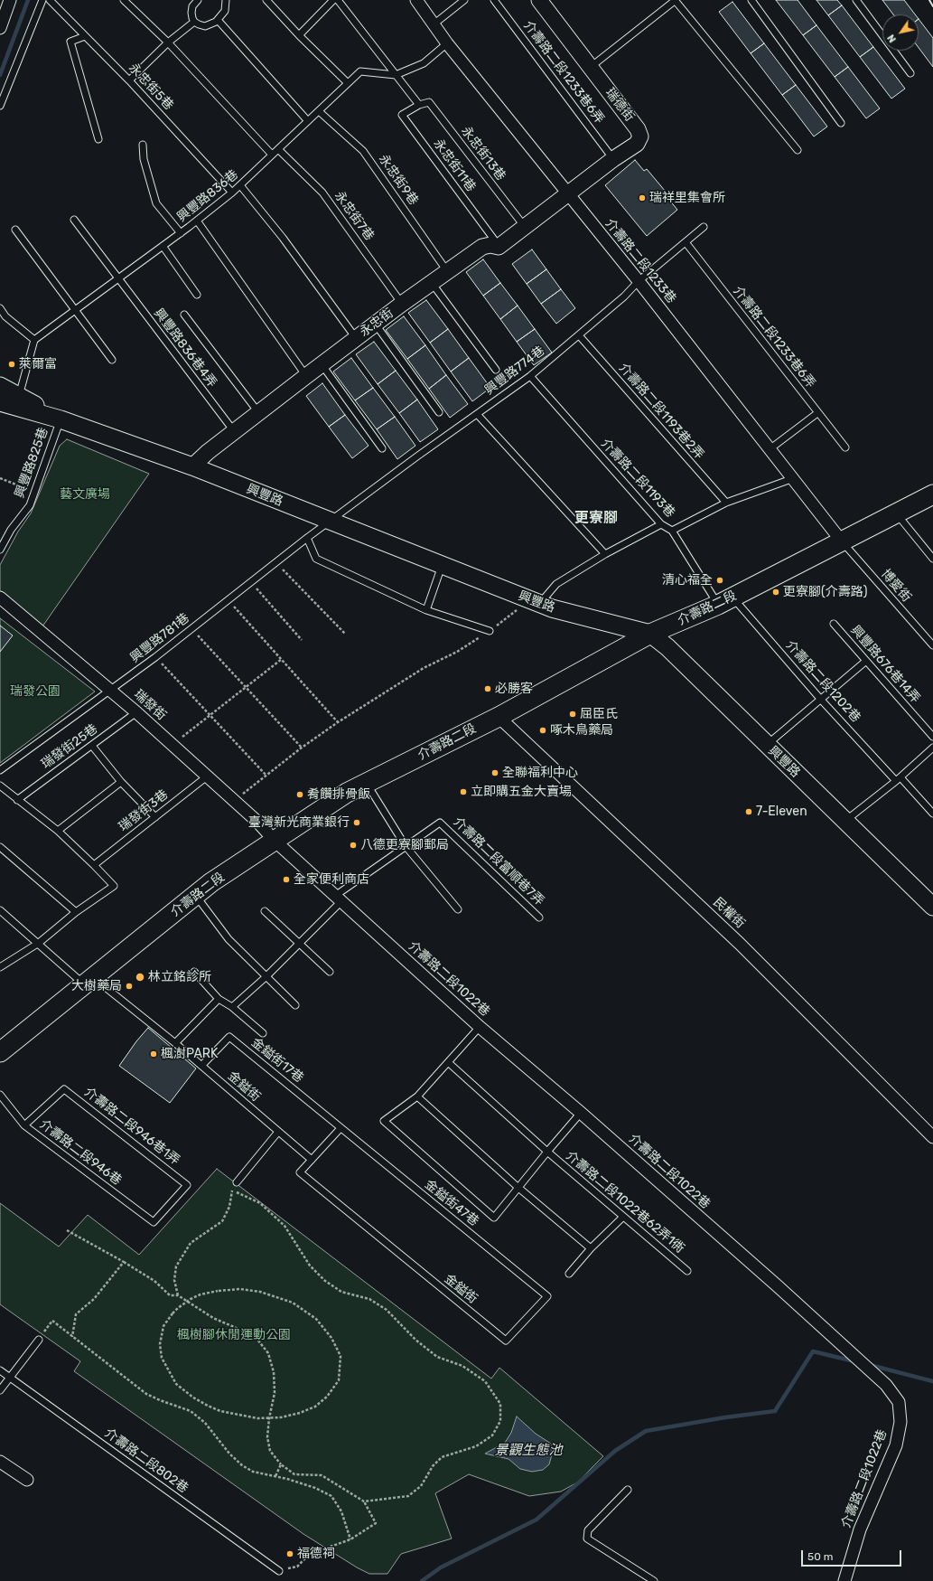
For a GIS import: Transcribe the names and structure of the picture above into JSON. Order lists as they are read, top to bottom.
{
  "streets": {
    "main road": ["興豐路", "介壽路二段"],
    "street": [
      "瑞德街",
      "介壽路二段1233巷",
      "永忠街",
      "瑞發街",
      "民權街",
      "介壽路二段1022巷"
    ],
    "lane": [
      "介壽路二段1233巷6弄",
      "永忠街5巷",
      "永忠街13巷",
      "永忠街11巷",
      "永忠街9巷",
      "興豐路836巷",
      "永忠街7巷",
      "興豐路836巷4弄",
      "興豐路774巷",
      "介壽路二段1193巷2弄",
      "興豐路825巷",
      "介壽路二段1193巷",
      "博愛街",
      "興豐路781巷",
      "興豐路676巷14弄",
      "介壽路二段1202巷",
      "瑞發街25巷",
      "瑞發街3巷",
      "介壽路二段富順巷7弄",
      "金鎰街17巷",
      "金鎰街",
      "介壽路二段946巷1弄",
      "介壽路二段946巷",
      "介壽路二段1022巷62弄1衖",
      "金鎰街47巷",
      "介壽路二段802巷"
    ]
  },
  "crossings": [
    ["介壽路二段1233巷6弄", "瑞德街"],
    ["介壽路二段1233巷6弄", "興豐路774巷"],
    ["永忠街5巷", "興豐路836巷"],
    ["瑞德街", "介壽路二段1233巷"],
    ["永忠街13巷", "永忠街11巷"],
    ["永忠街11巷", "永忠街"],
    ["永忠街9巷", "興豐路836巷"],
    ["永忠街9巷", "永忠街"],
    ["興豐路836巷", "永忠街7巷"],
    ["興豐路836巷", "介壽路二段1233巷"],
    ["興豐路836巷", "興豐路836巷4弄"],
    ["永忠街7巷", "永忠街"],
    ["介壽路二段1233巷", "興豐路774巷"],
    ["介壽路二段1233巷", "博愛街"],
    ["介壽路二段1233巷", "介壽路二段"],
    ["永忠街", "興豐路836巷4弄"],
    ["永忠街", "興豐路"],
    ["興豐路774巷", "介壽路二段1193巷2弄"],
    ["興豐路774巷", "介壽路二段1193巷"],
    ["興豐路774巷", "興豐路"],
    ["興豐路774巷", "興豐路781巷"],
    ["興豐路825巷", "興豐路"],
    ["介壽路二段1193巷", "介壽路二段"],
    ["介壽路二段1193巷", "介壽路二段1202巷"],
    ["興豐路", "介壽路二段"],
    ["興豐路", "興豐路781巷"],
    ["博愛街", "介壽路二段"],
    ["介壽路二段", "介壽路二段1202巷"],
    ["介壽路二段", "瑞發街"],
    ["介壽路二段", "民權街"],
    ["介壽路二段", "介壽路二段1022巷"],
    ["介壽路二段", "金鎰街"],
    ["興豐路781巷", "瑞發街"],
    ["瑞發街", "瑞發街25巷"],
    ["瑞發街", "瑞發街3巷"],
    ["瑞發街", "介壽路二段1022巷"],
    ["金鎰街17巷", "金鎰街"],
    ["金鎰街17巷", "金鎰街47巷"],
    ["金鎰街", "金鎰街47巷"],
    ["介壽路二段946巷1弄", "介壽路二段946巷"]
  ],
  "districts": ["更寮腳"],
  "water": ["景觀生態池"],
  "parks": ["藝文廣場", "瑞發公園", "楓樹腳休閒運動公園"],
  "places": [
    "瑞祥里集會所",
    "萊爾富",
    "清心福全",
    "更寮腳(介壽路)",
    "必勝客",
    "屈臣氏",
    "啄木鳥藥局",
    "全聯福利中心",
    "立即購五金大賣場",
    "肴饡排骨飯",
    "7-Eleven",
    "臺灣新光商業銀行",
    "八德更寮腳郵局",
    "全家便利商店",
    "林立銘診所",
    "大樹藥局",
    "楓澍PARK",
    "福德祠"
  ],
  "scale_bar": "50 m",
  "north": "bottom left"
}
